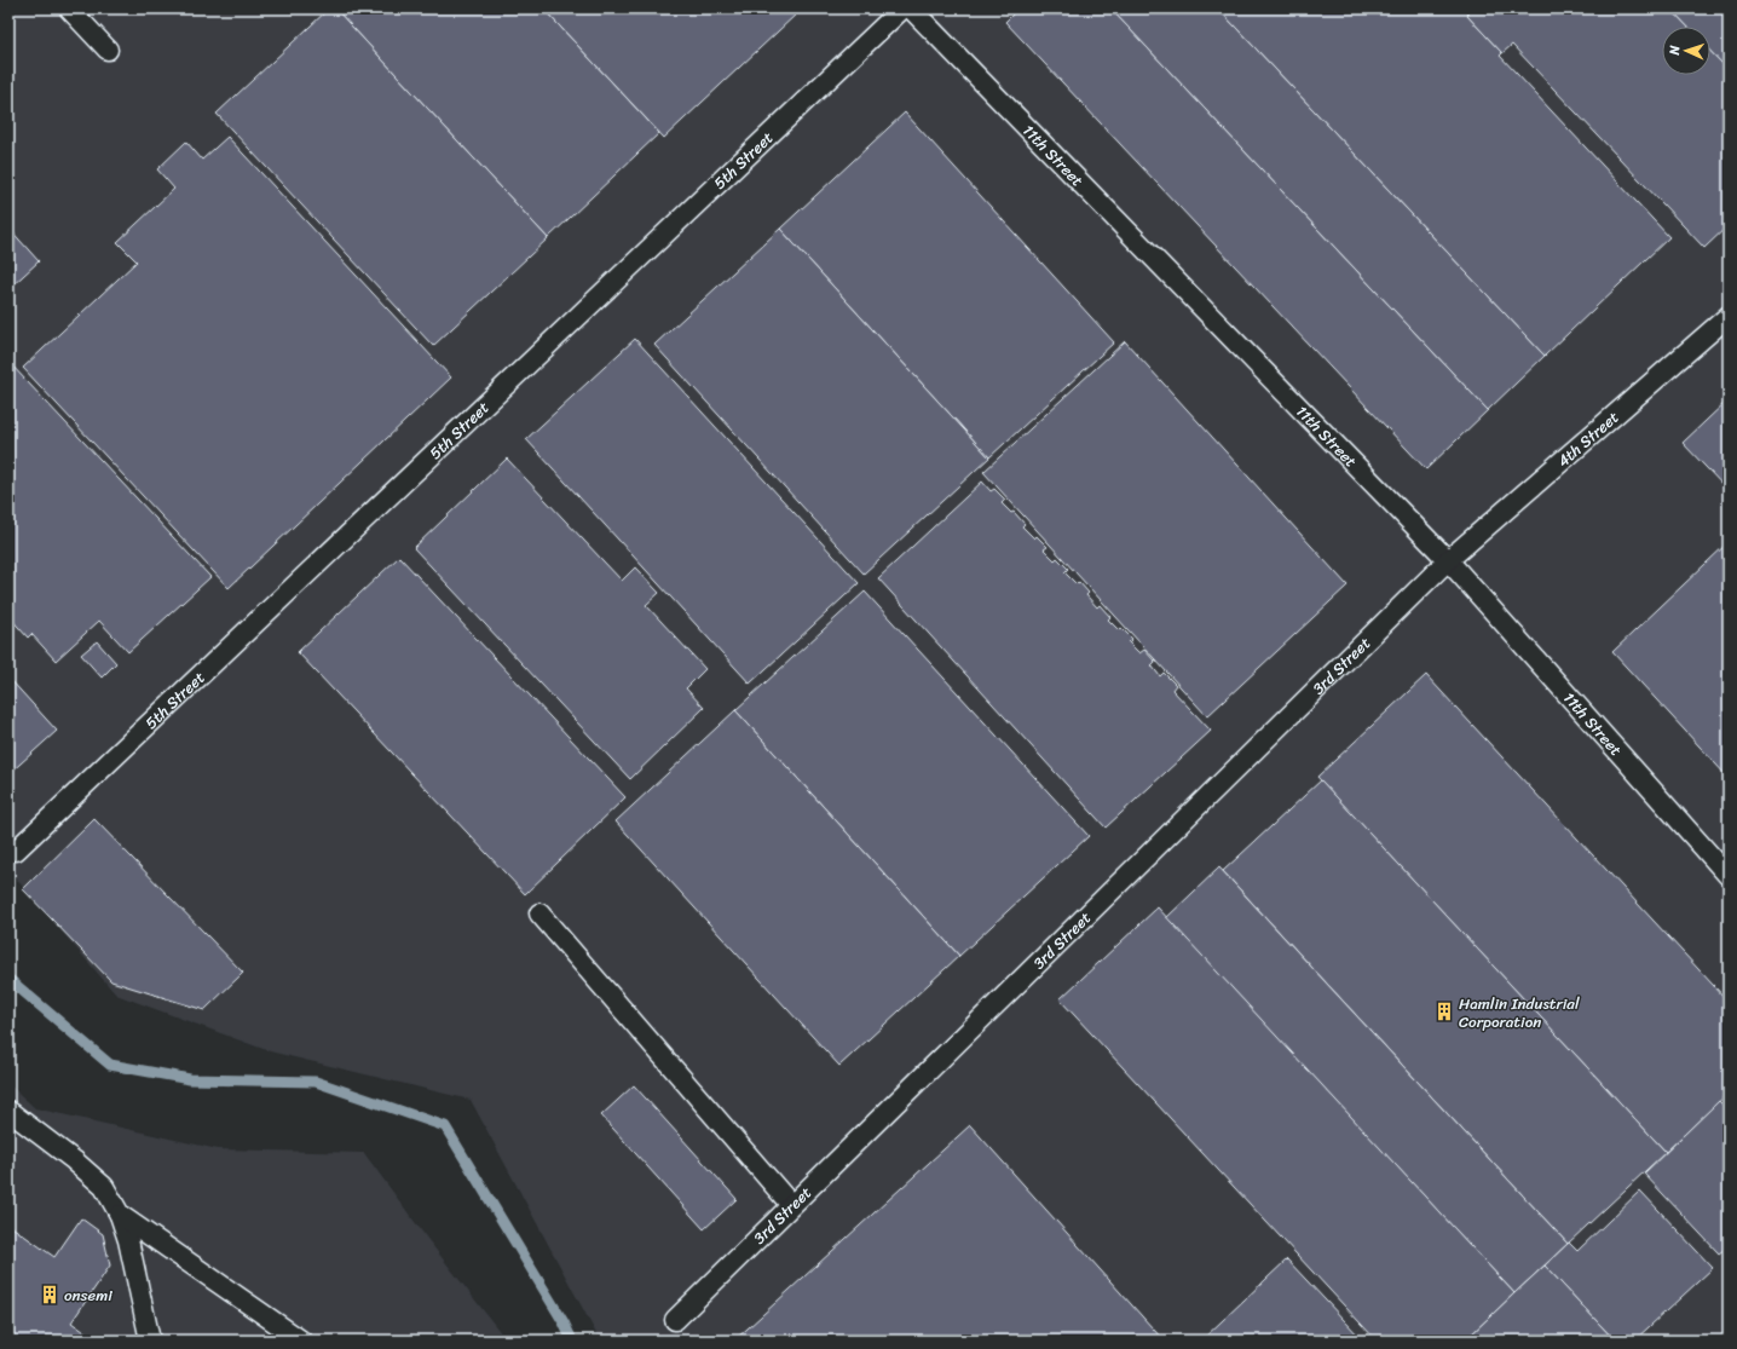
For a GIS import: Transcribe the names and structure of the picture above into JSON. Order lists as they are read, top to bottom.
{
  "streets": {
    "lane": [
      "11th Street",
      "5th Street",
      "4th Street",
      "3rd Street"
    ]
  },
  "crossings": [
    ["11th Street", "4th Street"],
    ["11th Street", "3rd Street"],
    ["4th Street", "3rd Street"]
  ],
  "places": {
    "building": ["Hamlin Industrial Corporation", "onsemi"]
  },
  "north": "left"
}
